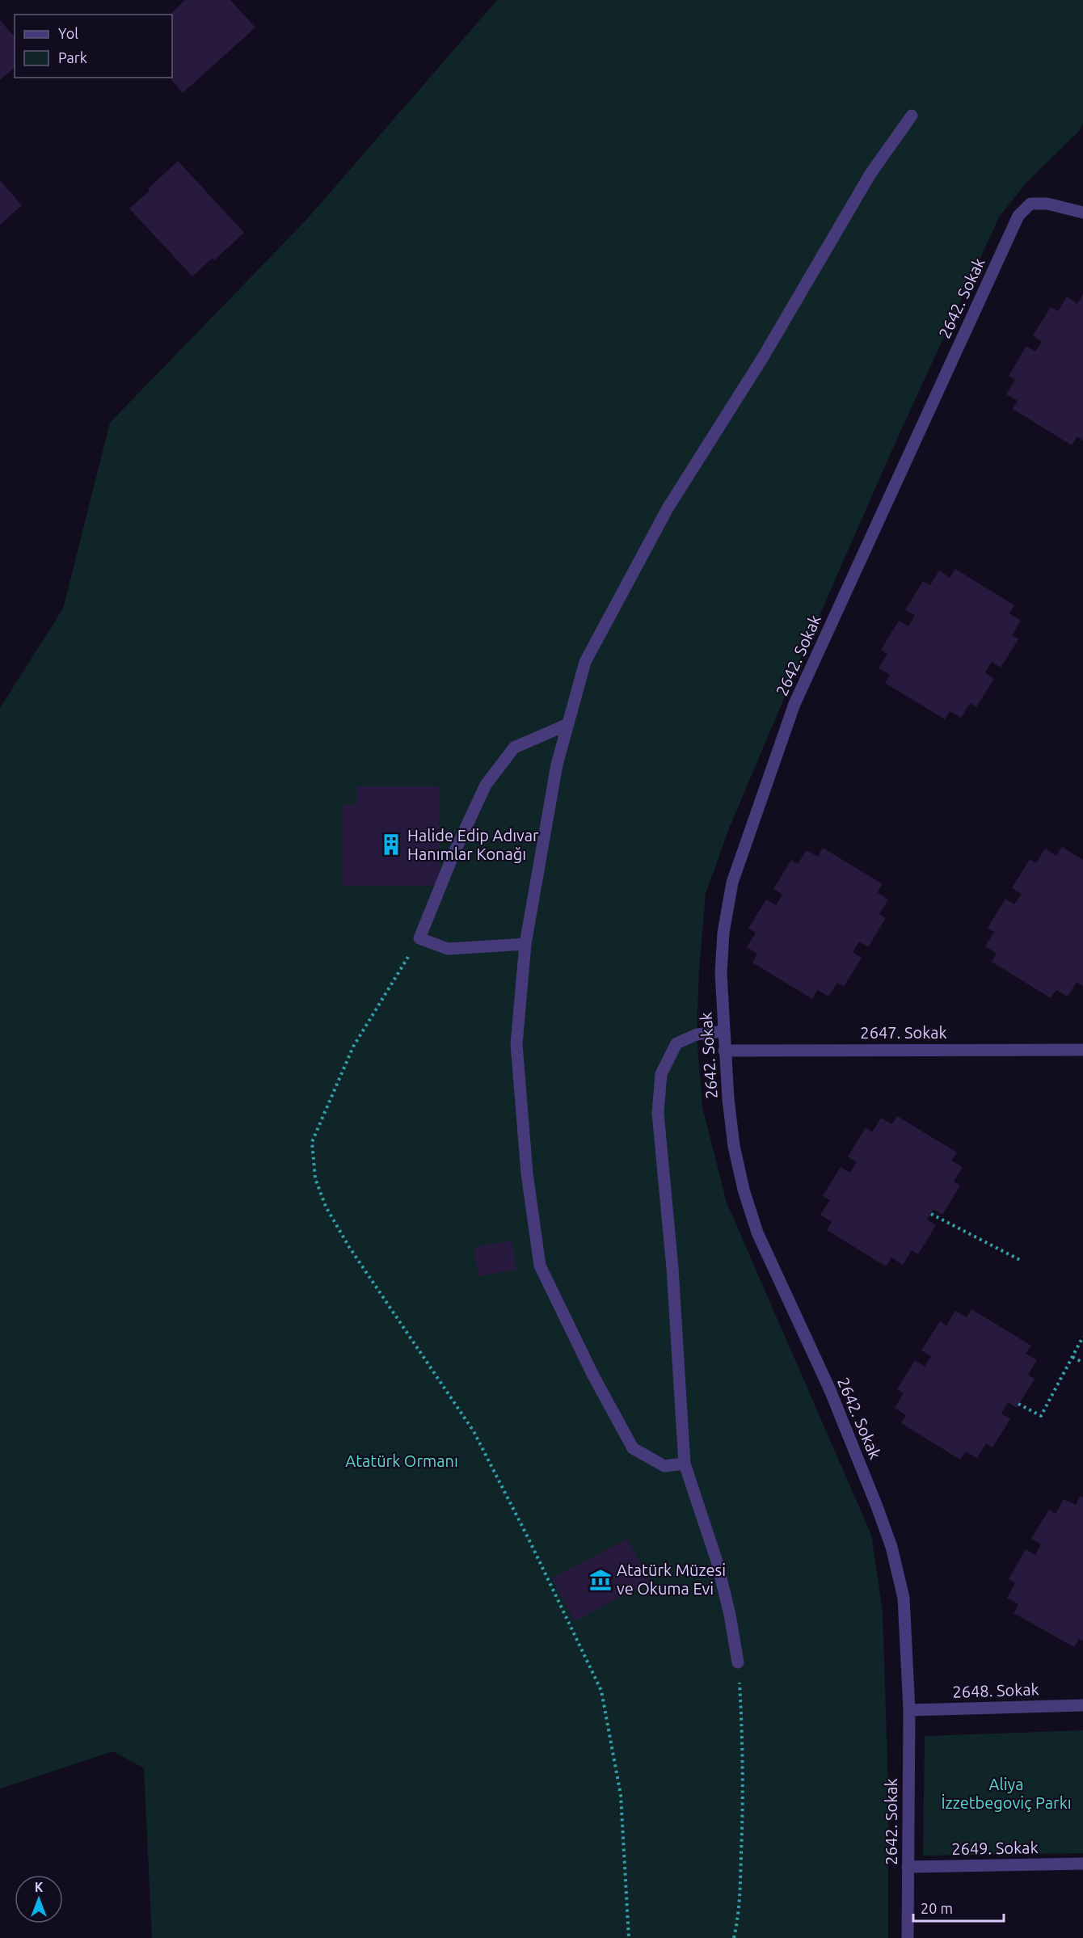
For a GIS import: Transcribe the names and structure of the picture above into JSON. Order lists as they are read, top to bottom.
{
  "streets": {
    "street": [
      "2642. Sokak",
      "2647. Sokak",
      "2648. Sokak",
      "2649. Sokak"
    ]
  },
  "crossings": [
    ["2642. Sokak", "2647. Sokak"],
    ["2642. Sokak", "2648. Sokak"],
    ["2642. Sokak", "2649. Sokak"]
  ],
  "parks": ["Atatürk Ormanı", "Aliya İzzetbegoviç Parkı"],
  "places": {
    "building": ["Halide Edip Adıvar Hanımlar Konağı"],
    "museum": ["Atatürk Müzesi ve Okuma Evi"]
  },
  "legend": ["Yol", "Park"],
  "scale_bar": "20 m",
  "north": "top"
}
